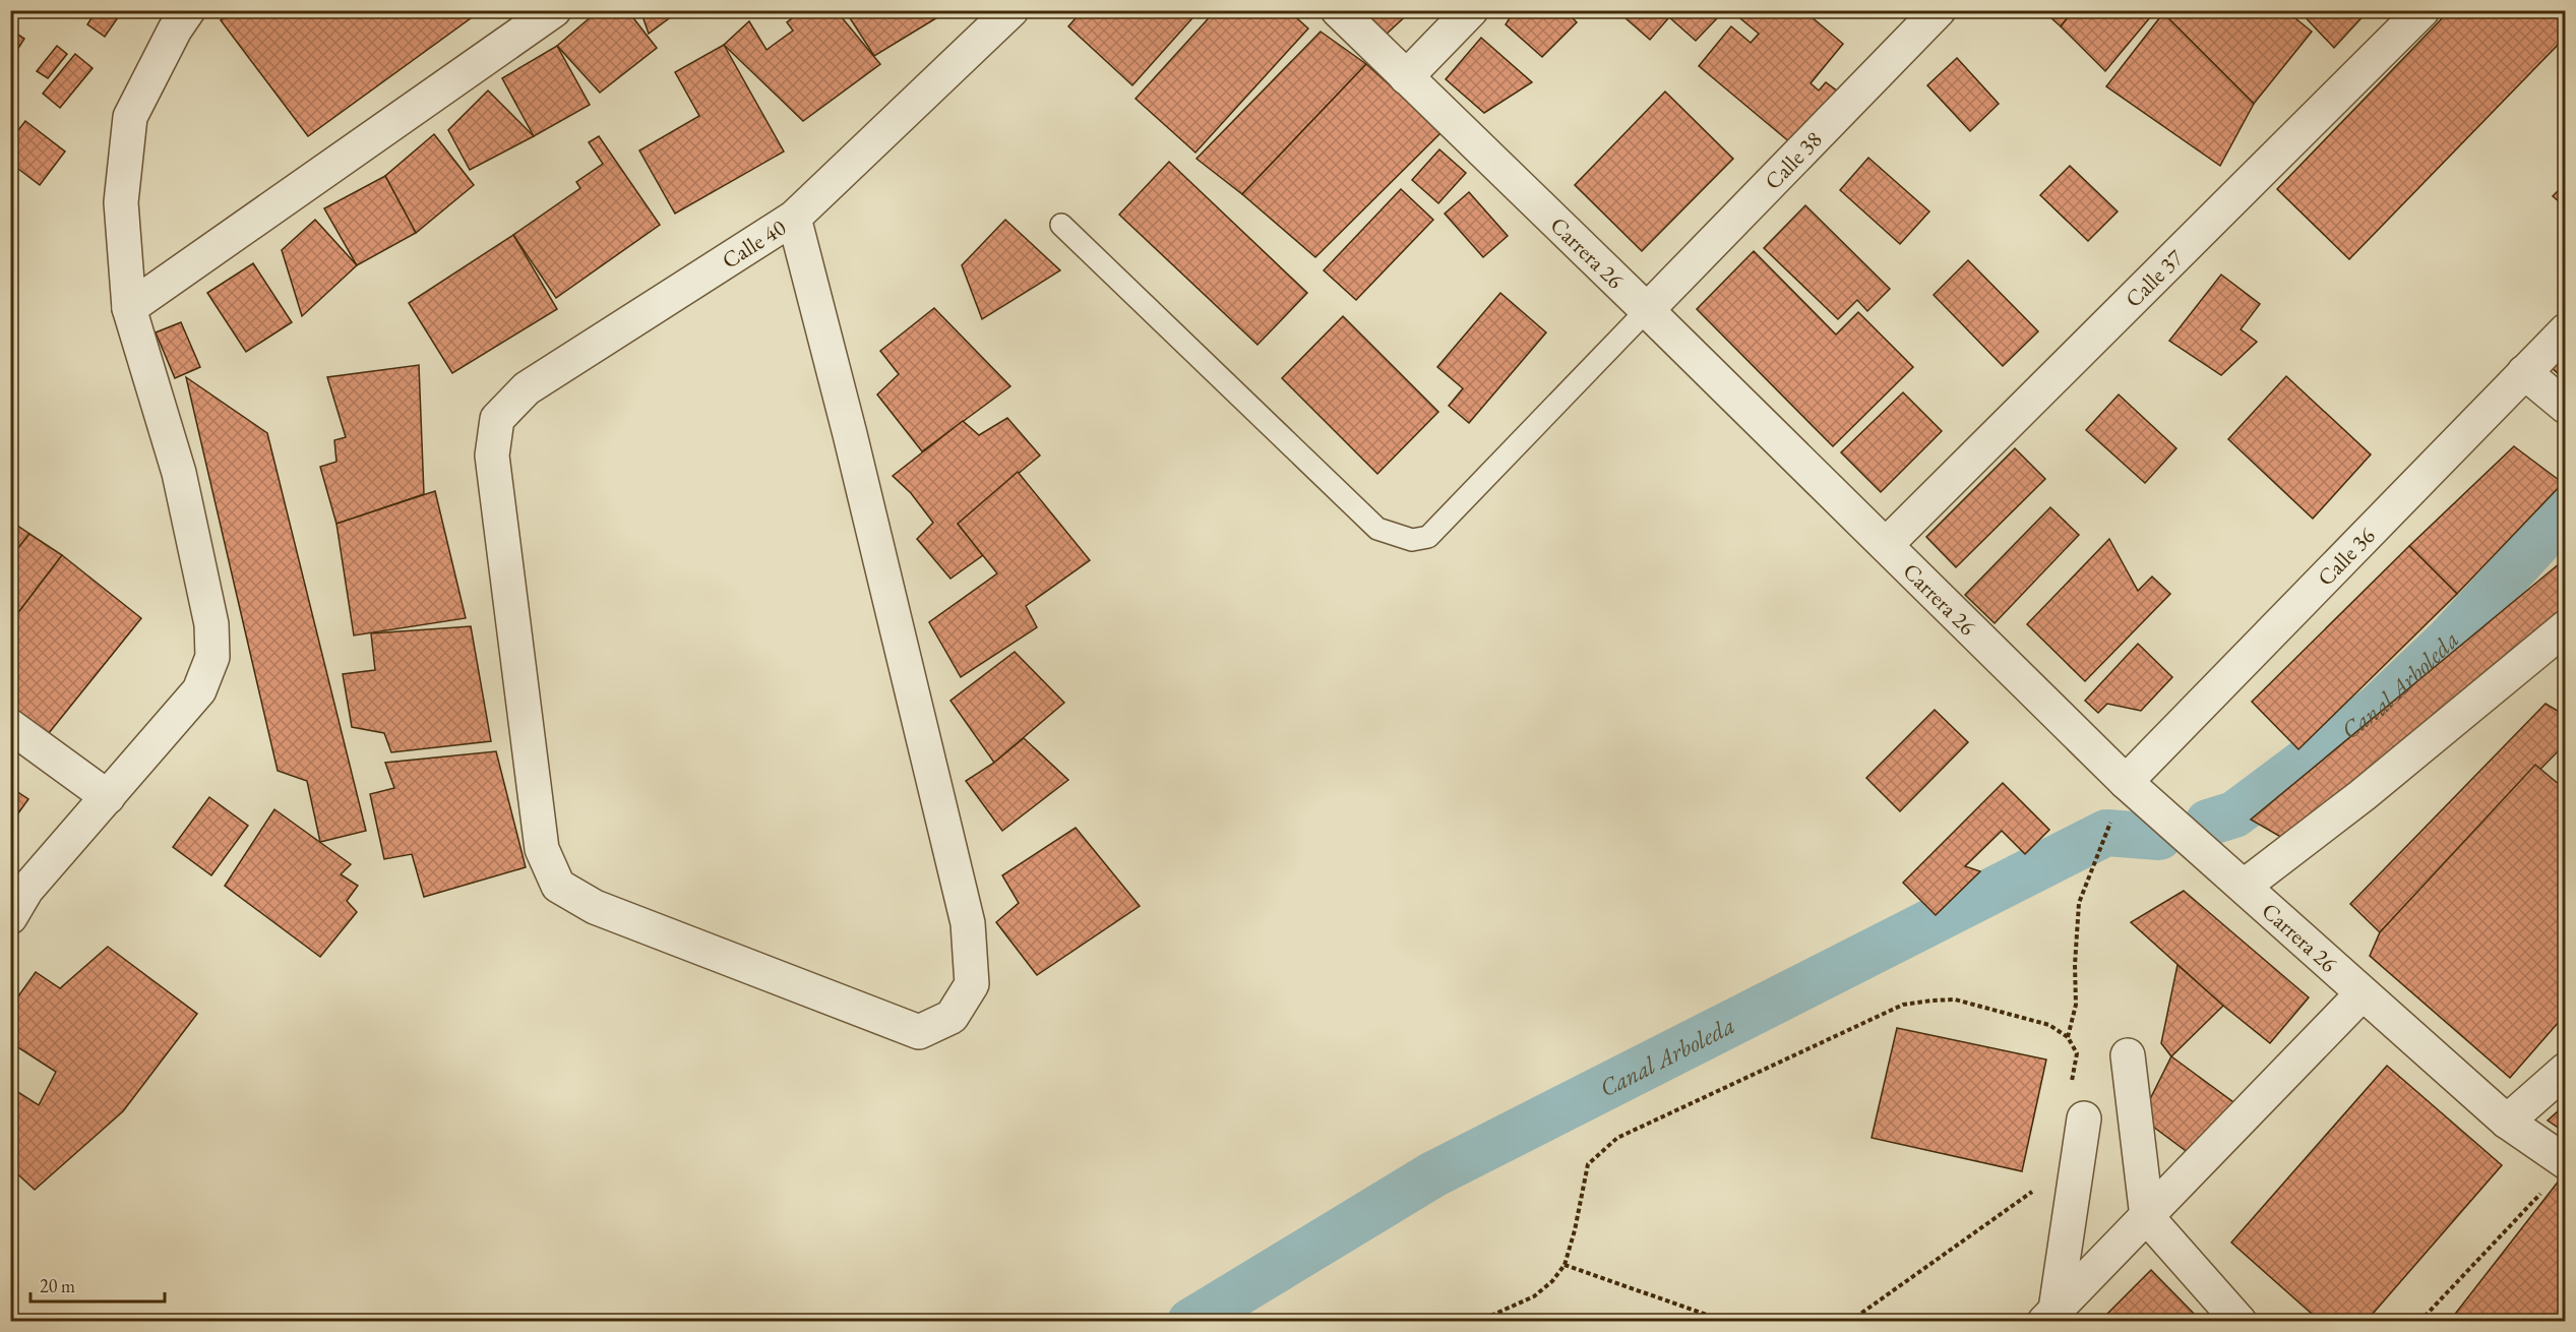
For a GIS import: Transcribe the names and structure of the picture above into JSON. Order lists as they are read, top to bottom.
{
  "streets": {
    "street": [
      "Calle 38",
      "Calle 40",
      "Carrera 26",
      "Calle 37",
      "Calle 36"
    ]
  },
  "crossings": [
    ["Calle 38", "Carrera 26"],
    ["Carrera 26", "Calle 37"],
    ["Carrera 26", "Calle 36"]
  ],
  "water": ["Canal Arboleda"],
  "scale_bar": "20 m"
}
